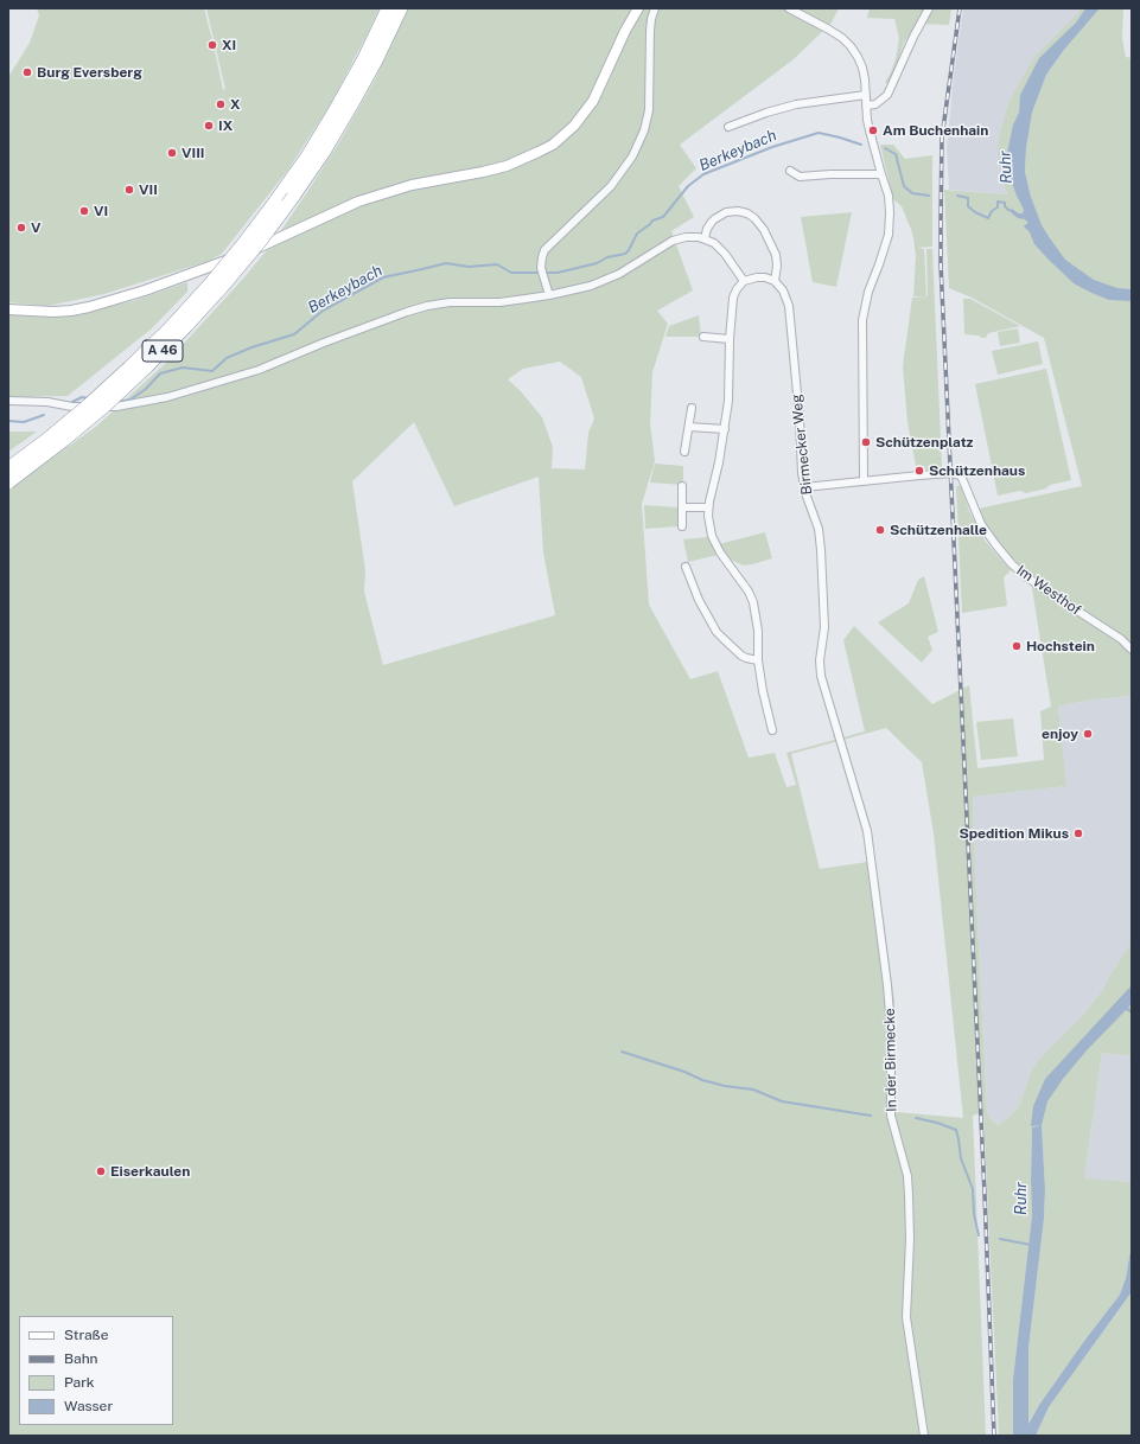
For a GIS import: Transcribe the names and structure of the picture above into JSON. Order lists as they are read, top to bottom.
{
  "streets": {
    "highway": ["A 46"],
    "street": ["Birmecker Weg", "Im Westhof", "In der Birmecke"]
  },
  "crossings": [
    ["Birmecker Weg", "In der Birmecke"]
  ],
  "water": ["Berkeybach", "Ruhr"],
  "places": [
    "XI",
    "Burg Eversberg",
    "X",
    "IX",
    "Am Buchenhain",
    "VIII",
    "VII",
    "VI",
    "V",
    "Schützenplatz",
    "Schützenhaus",
    "Schützenhalle",
    "Hochstein",
    "enjoy",
    "Spedition Mikus",
    "Eiserkaulen"
  ],
  "legend": [
    "Straße",
    "Bahn",
    "Park",
    "Wasser"
  ]
}
